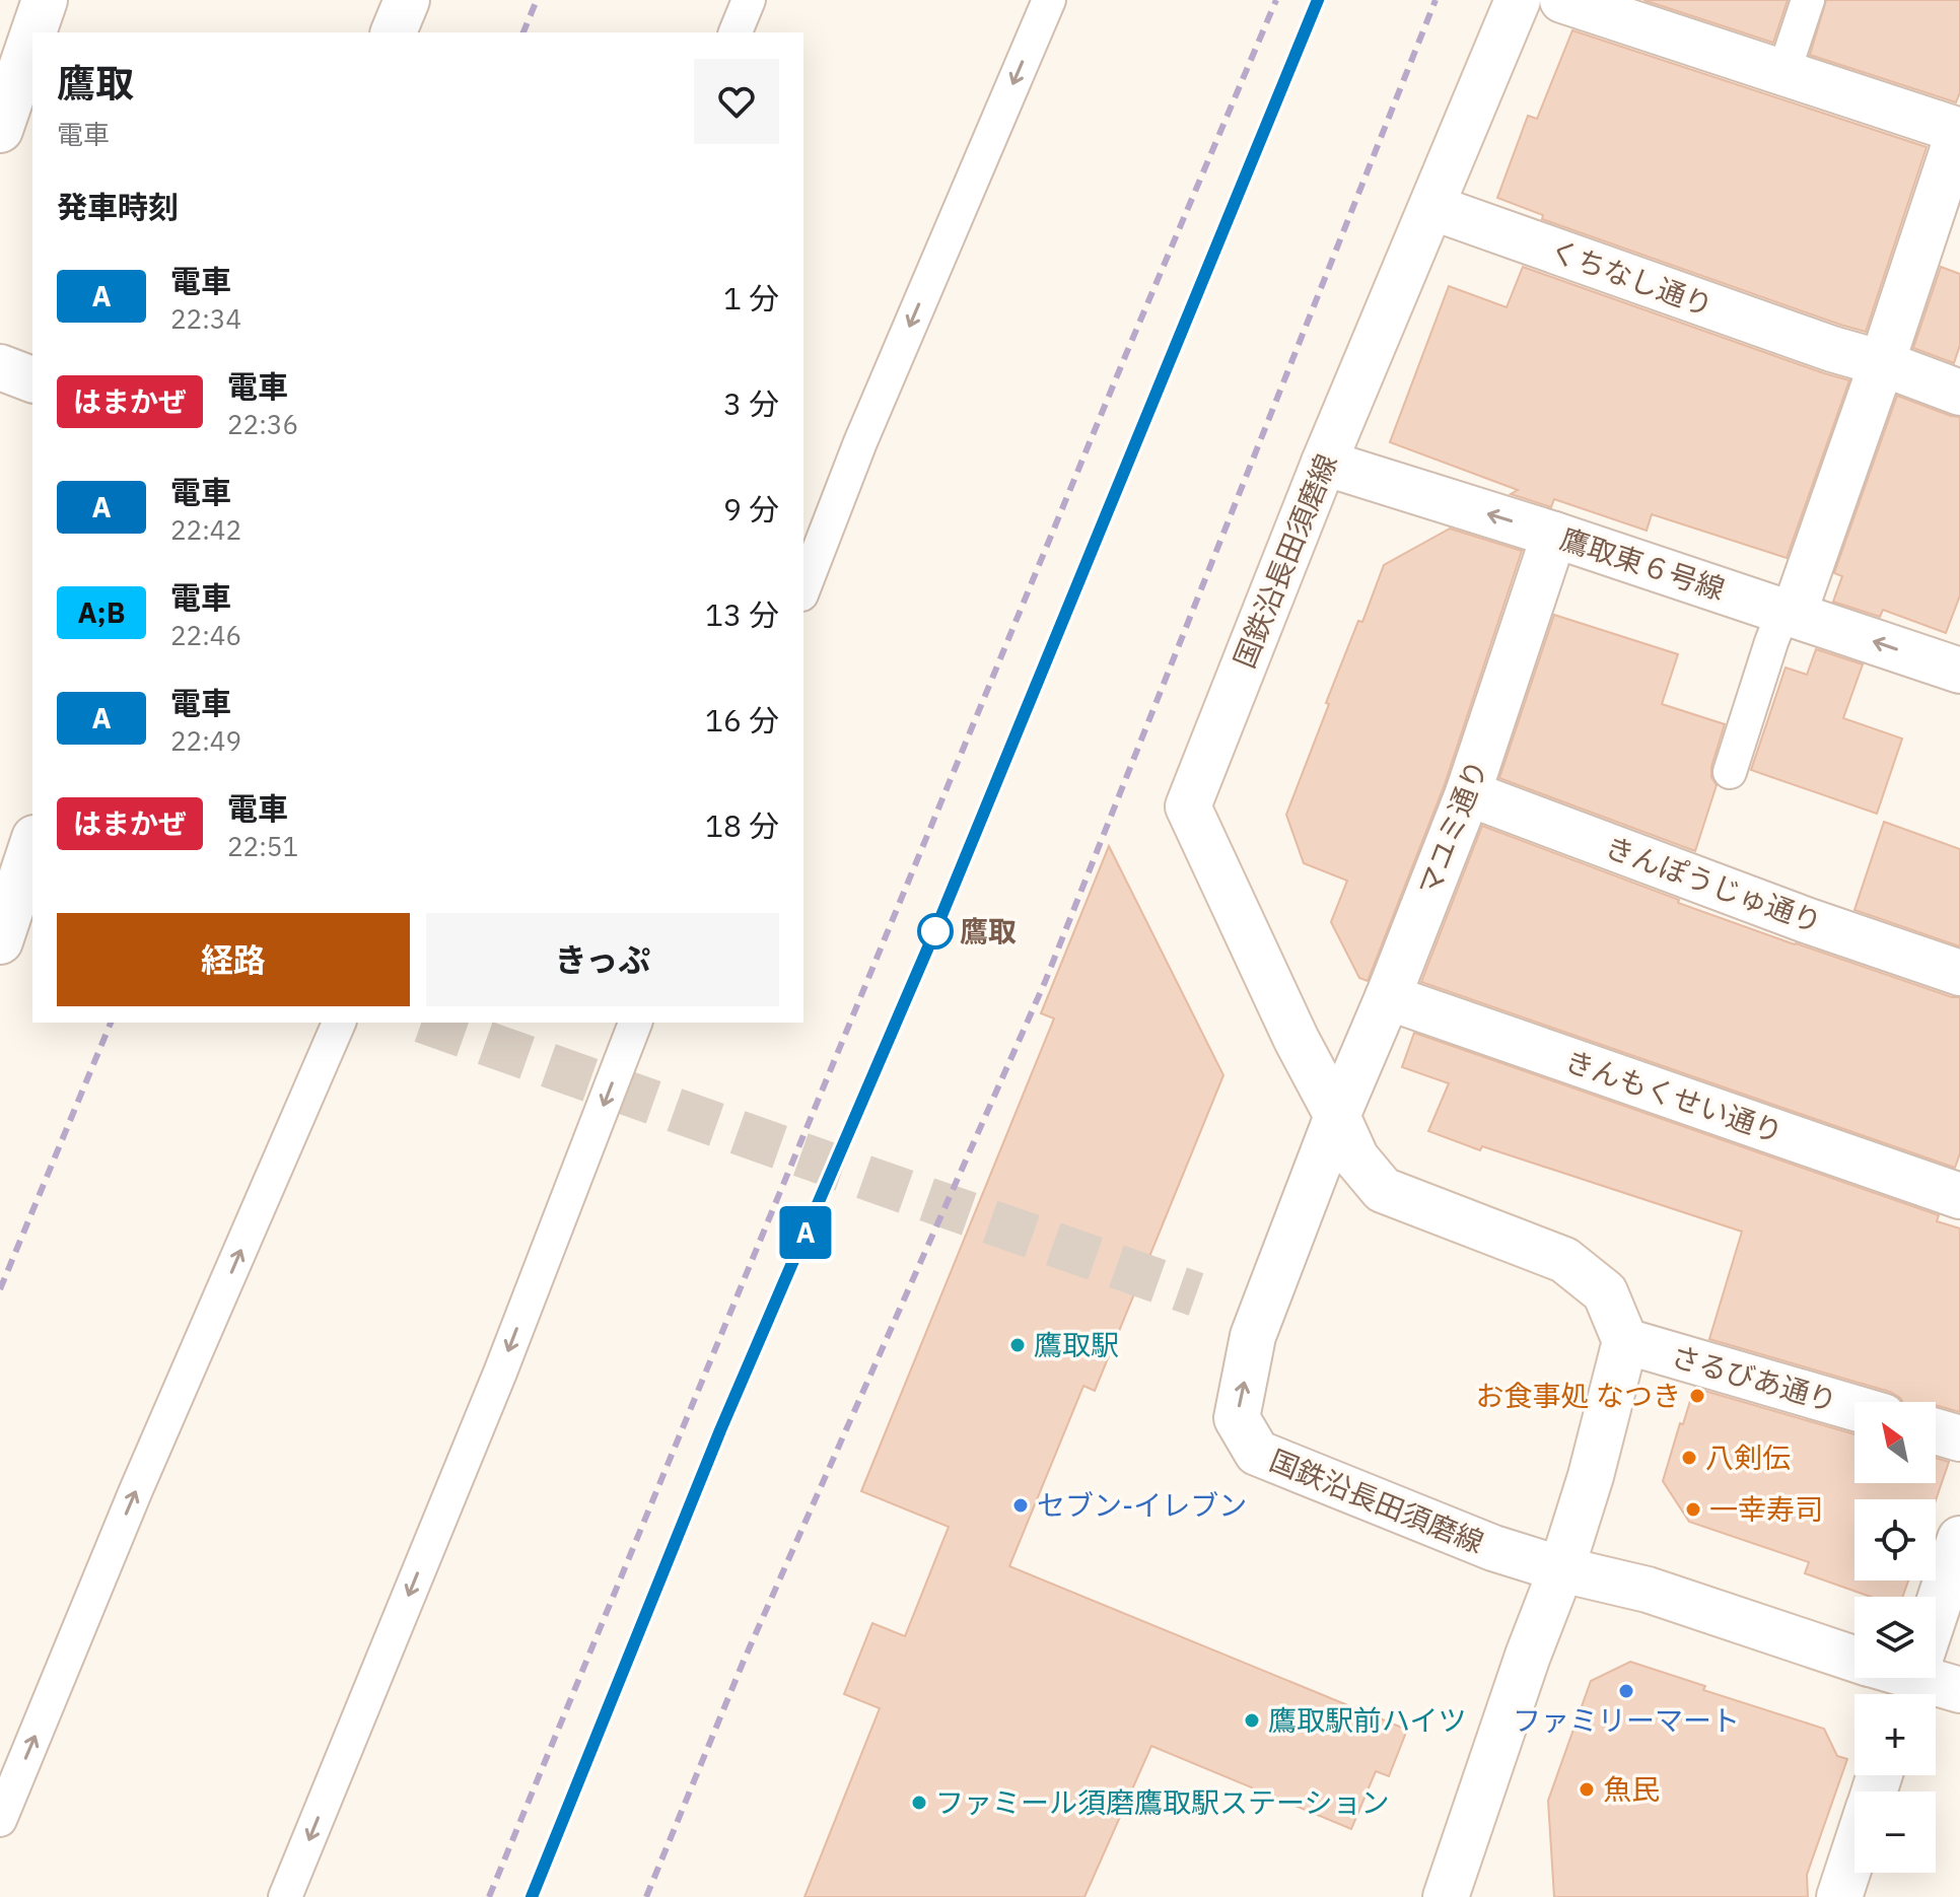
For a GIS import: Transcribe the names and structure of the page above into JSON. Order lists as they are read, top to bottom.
{
  "streets": {
    "street": [
      "くちなし通り",
      "国鉄沿長田須磨線",
      "鷹取東６号線",
      "マユミ通り",
      "きんぽうじゅ通り",
      "きんもくせい通り",
      "さるびあ通り"
    ]
  },
  "crossings": [
    ["くちなし通り", "国鉄沿長田須磨線"],
    ["国鉄沿長田須磨線", "鷹取東６号線"],
    ["国鉄沿長田須磨線", "マユミ通り"],
    ["国鉄沿長田須磨線", "さるびあ通り"],
    ["鷹取東６号線", "マユミ通り"],
    ["マユミ通り", "きんぽうじゅ通り"],
    ["マユミ通り", "きんもくせい通り"]
  ],
  "one_way": ["鷹取東６号線"],
  "places": [
    "鷹取",
    "鷹取駅",
    "お食事処 なつき",
    "八剣伝",
    "セブン-イレブン",
    "一幸寿司",
    "ファミリーマート",
    "鷹取駅前ハイツ",
    "魚民",
    "ファミール須磨鷹取駅ステーション"
  ],
  "north": "top left",
  "page": {
    "on_map": "A",
    "heading": [
      ["鷹取", "電車"],
      "発車時刻"
    ],
    "list": [
      {
        "mark": "A",
        "name": "電車",
        "note": "22:34",
        "value": "1 分"
      },
      {
        "mark": "はまかぜ",
        "name": "電車",
        "note": "22:36",
        "value": "3 分"
      },
      {
        "mark": "A",
        "name": "電車",
        "note": "22:42",
        "value": "9 分"
      },
      {
        "mark": "A;B",
        "name": "電車",
        "note": "22:46",
        "value": "13 分"
      },
      {
        "mark": "A",
        "name": "電車",
        "note": "22:49",
        "value": "16 分"
      },
      {
        "mark": "はまかぜ",
        "name": "電車",
        "note": "22:51",
        "value": "18 分"
      }
    ],
    "buttons": ["経路", "きっぷ"],
    "map_buttons": ["+", "−"]
  }
}
